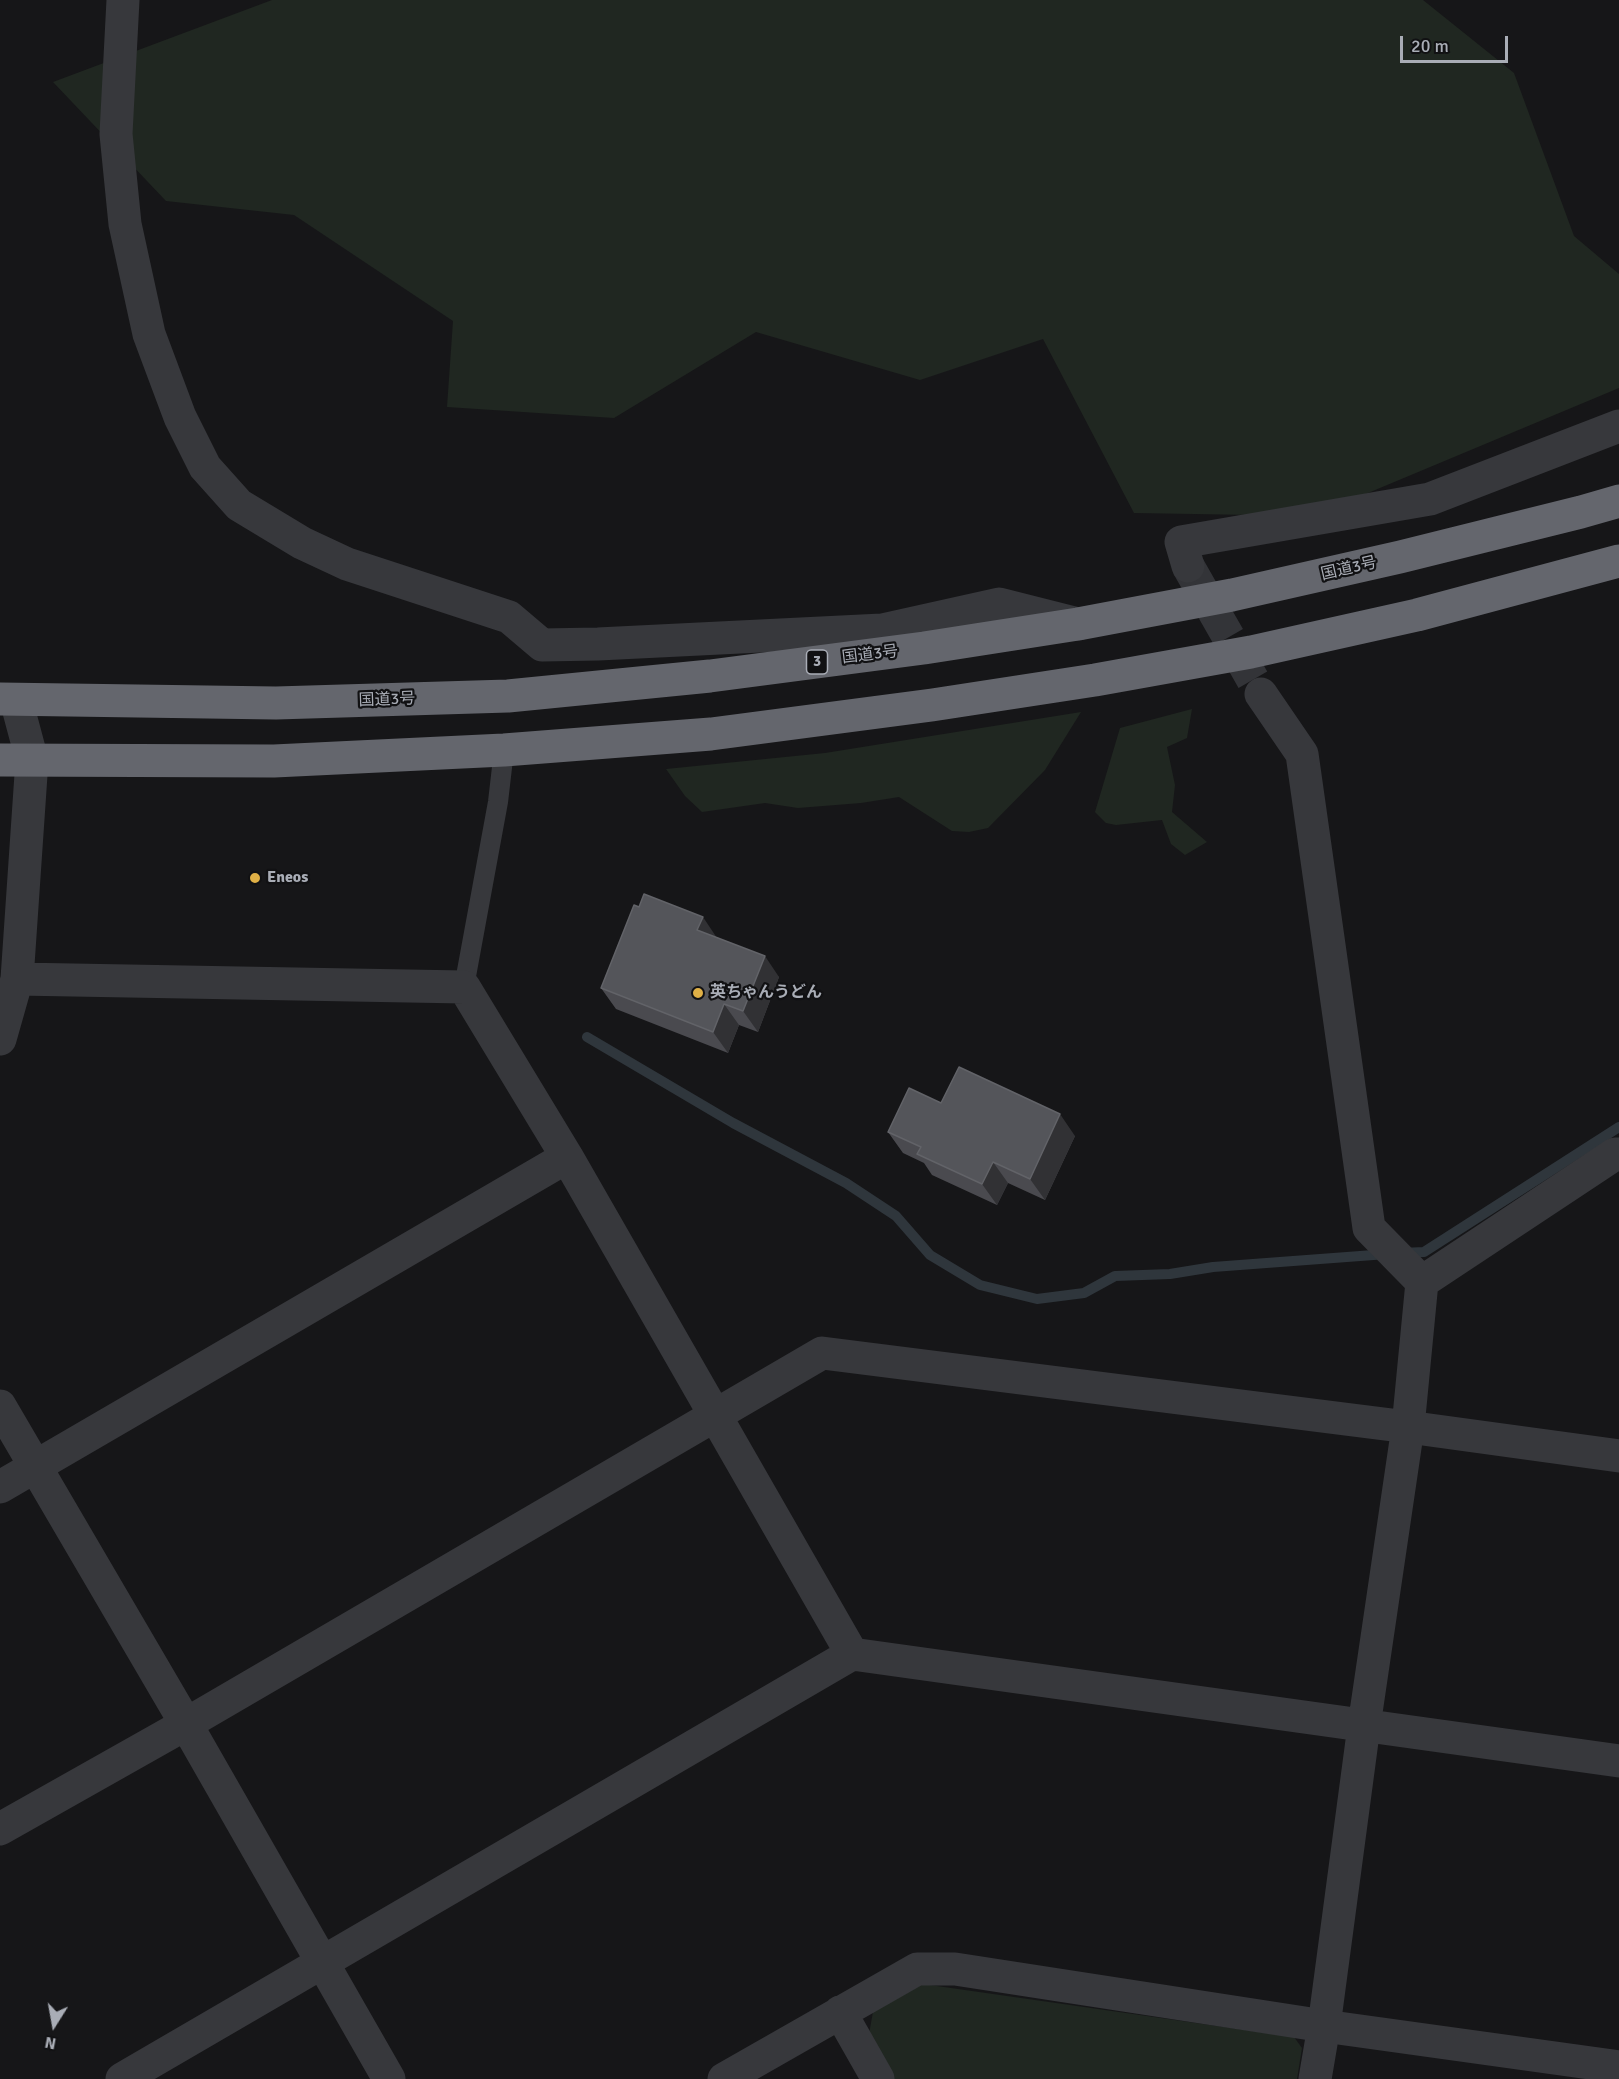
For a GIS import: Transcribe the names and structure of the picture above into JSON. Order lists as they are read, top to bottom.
{
  "streets": {
    "highway": ["国道3号", "3"]
  },
  "places": ["Eneos", "英ちゃんうどん"],
  "scale_bar": "20 m",
  "north": "bottom"
}
